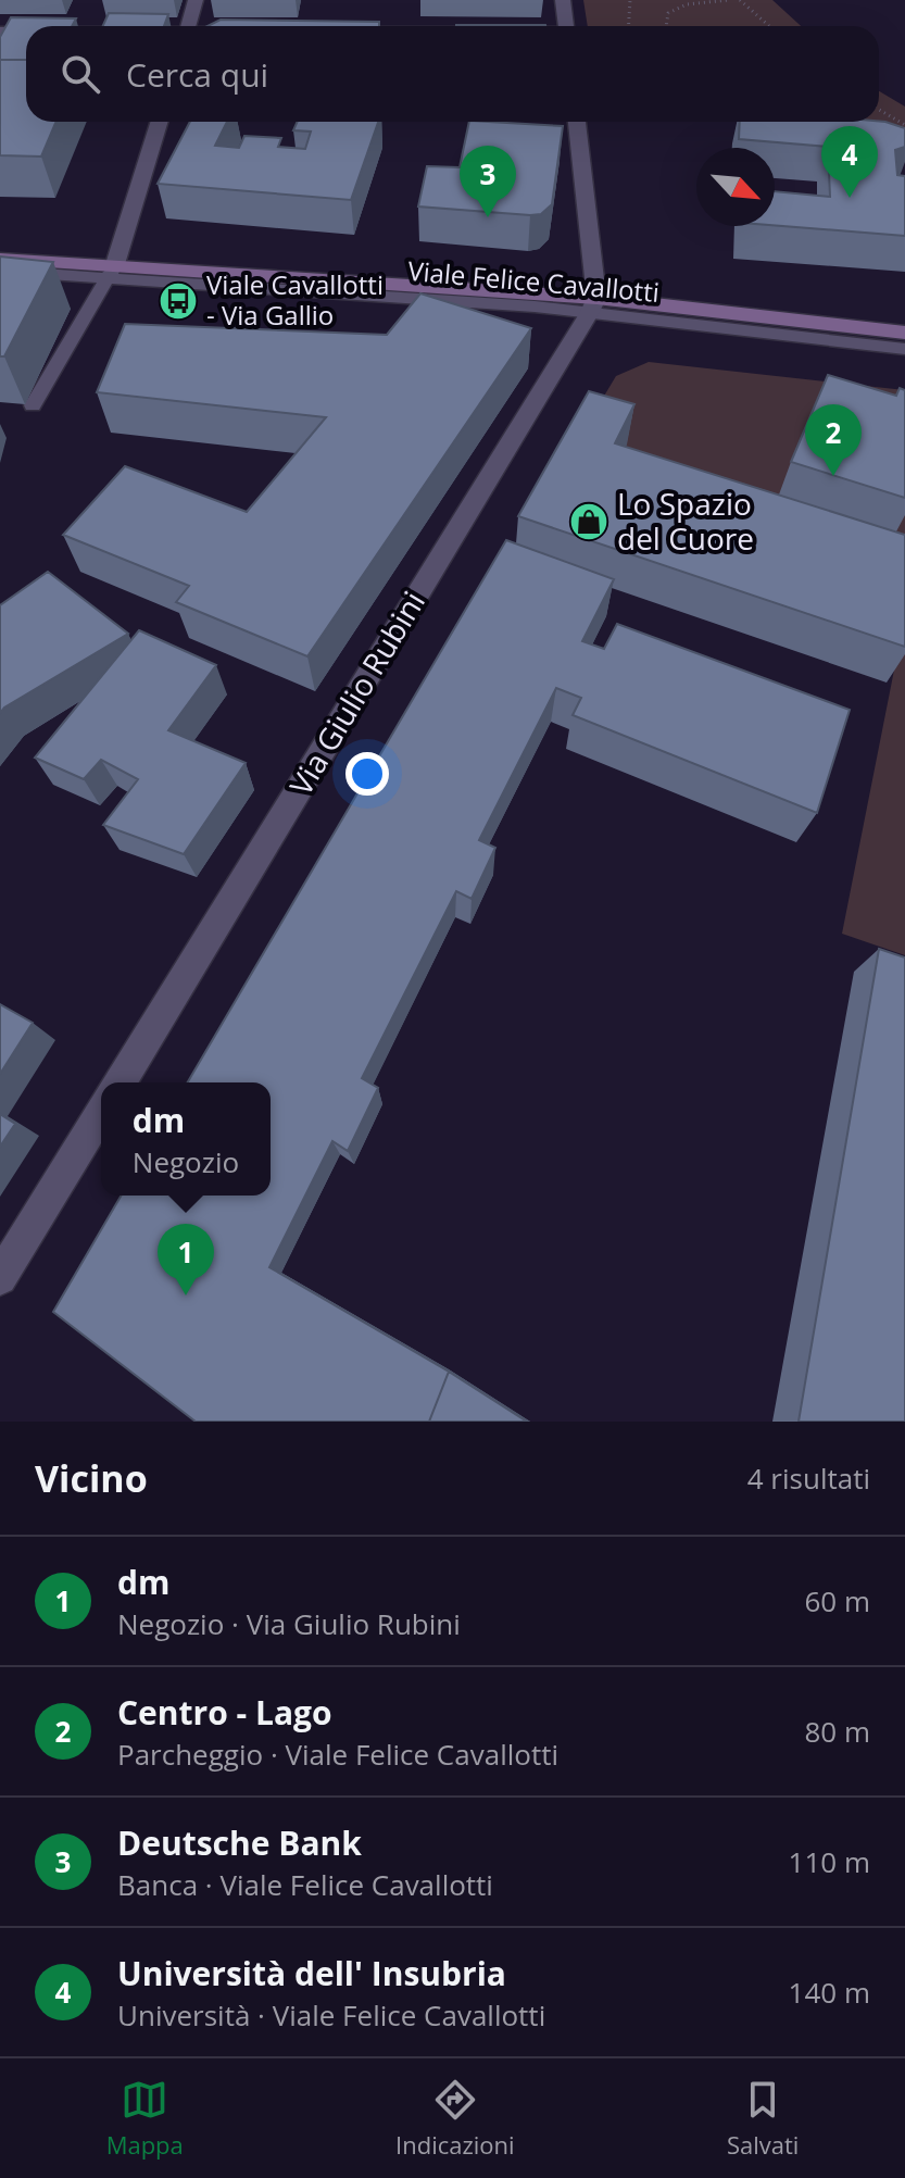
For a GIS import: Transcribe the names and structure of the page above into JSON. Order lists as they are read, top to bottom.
{
  "streets": {
    "street": ["Viale Felice Cavallotti", "Via Giulio Rubini"]
  },
  "crossings": [
    ["Viale Felice Cavallotti", "Via Giulio Rubini"]
  ],
  "places": {
    "bus stop": ["Viale Cavallotti - Via Gallio"],
    "shop": ["Lo Spazio del Cuore"]
  },
  "north": "bottom right",
  "page": {
    "search": "Cerca qui",
    "pins": [
      "4",
      "3",
      "2",
      "1"
    ],
    "popup": ["dm", "Negozio"],
    "heading": ["Vicino", "4 risultati"],
    "list": [
      {
        "mark": "1",
        "name": "dm",
        "note": "Negozio · Via Giulio Rubini",
        "value": "60 m"
      },
      {
        "mark": "2",
        "name": "Centro - Lago",
        "note": "Parcheggio · Viale Felice Cavallotti",
        "value": "80 m"
      },
      {
        "mark": "3",
        "name": "Deutsche Bank",
        "note": "Banca · Viale Felice Cavallotti",
        "value": "110 m"
      },
      {
        "mark": "4",
        "name": "Università dell' Insubria",
        "note": "Università · Viale Felice Cavallotti",
        "value": "140 m"
      }
    ],
    "nav": ["Mappa", "Indicazioni", "Salvati"]
  }
}
